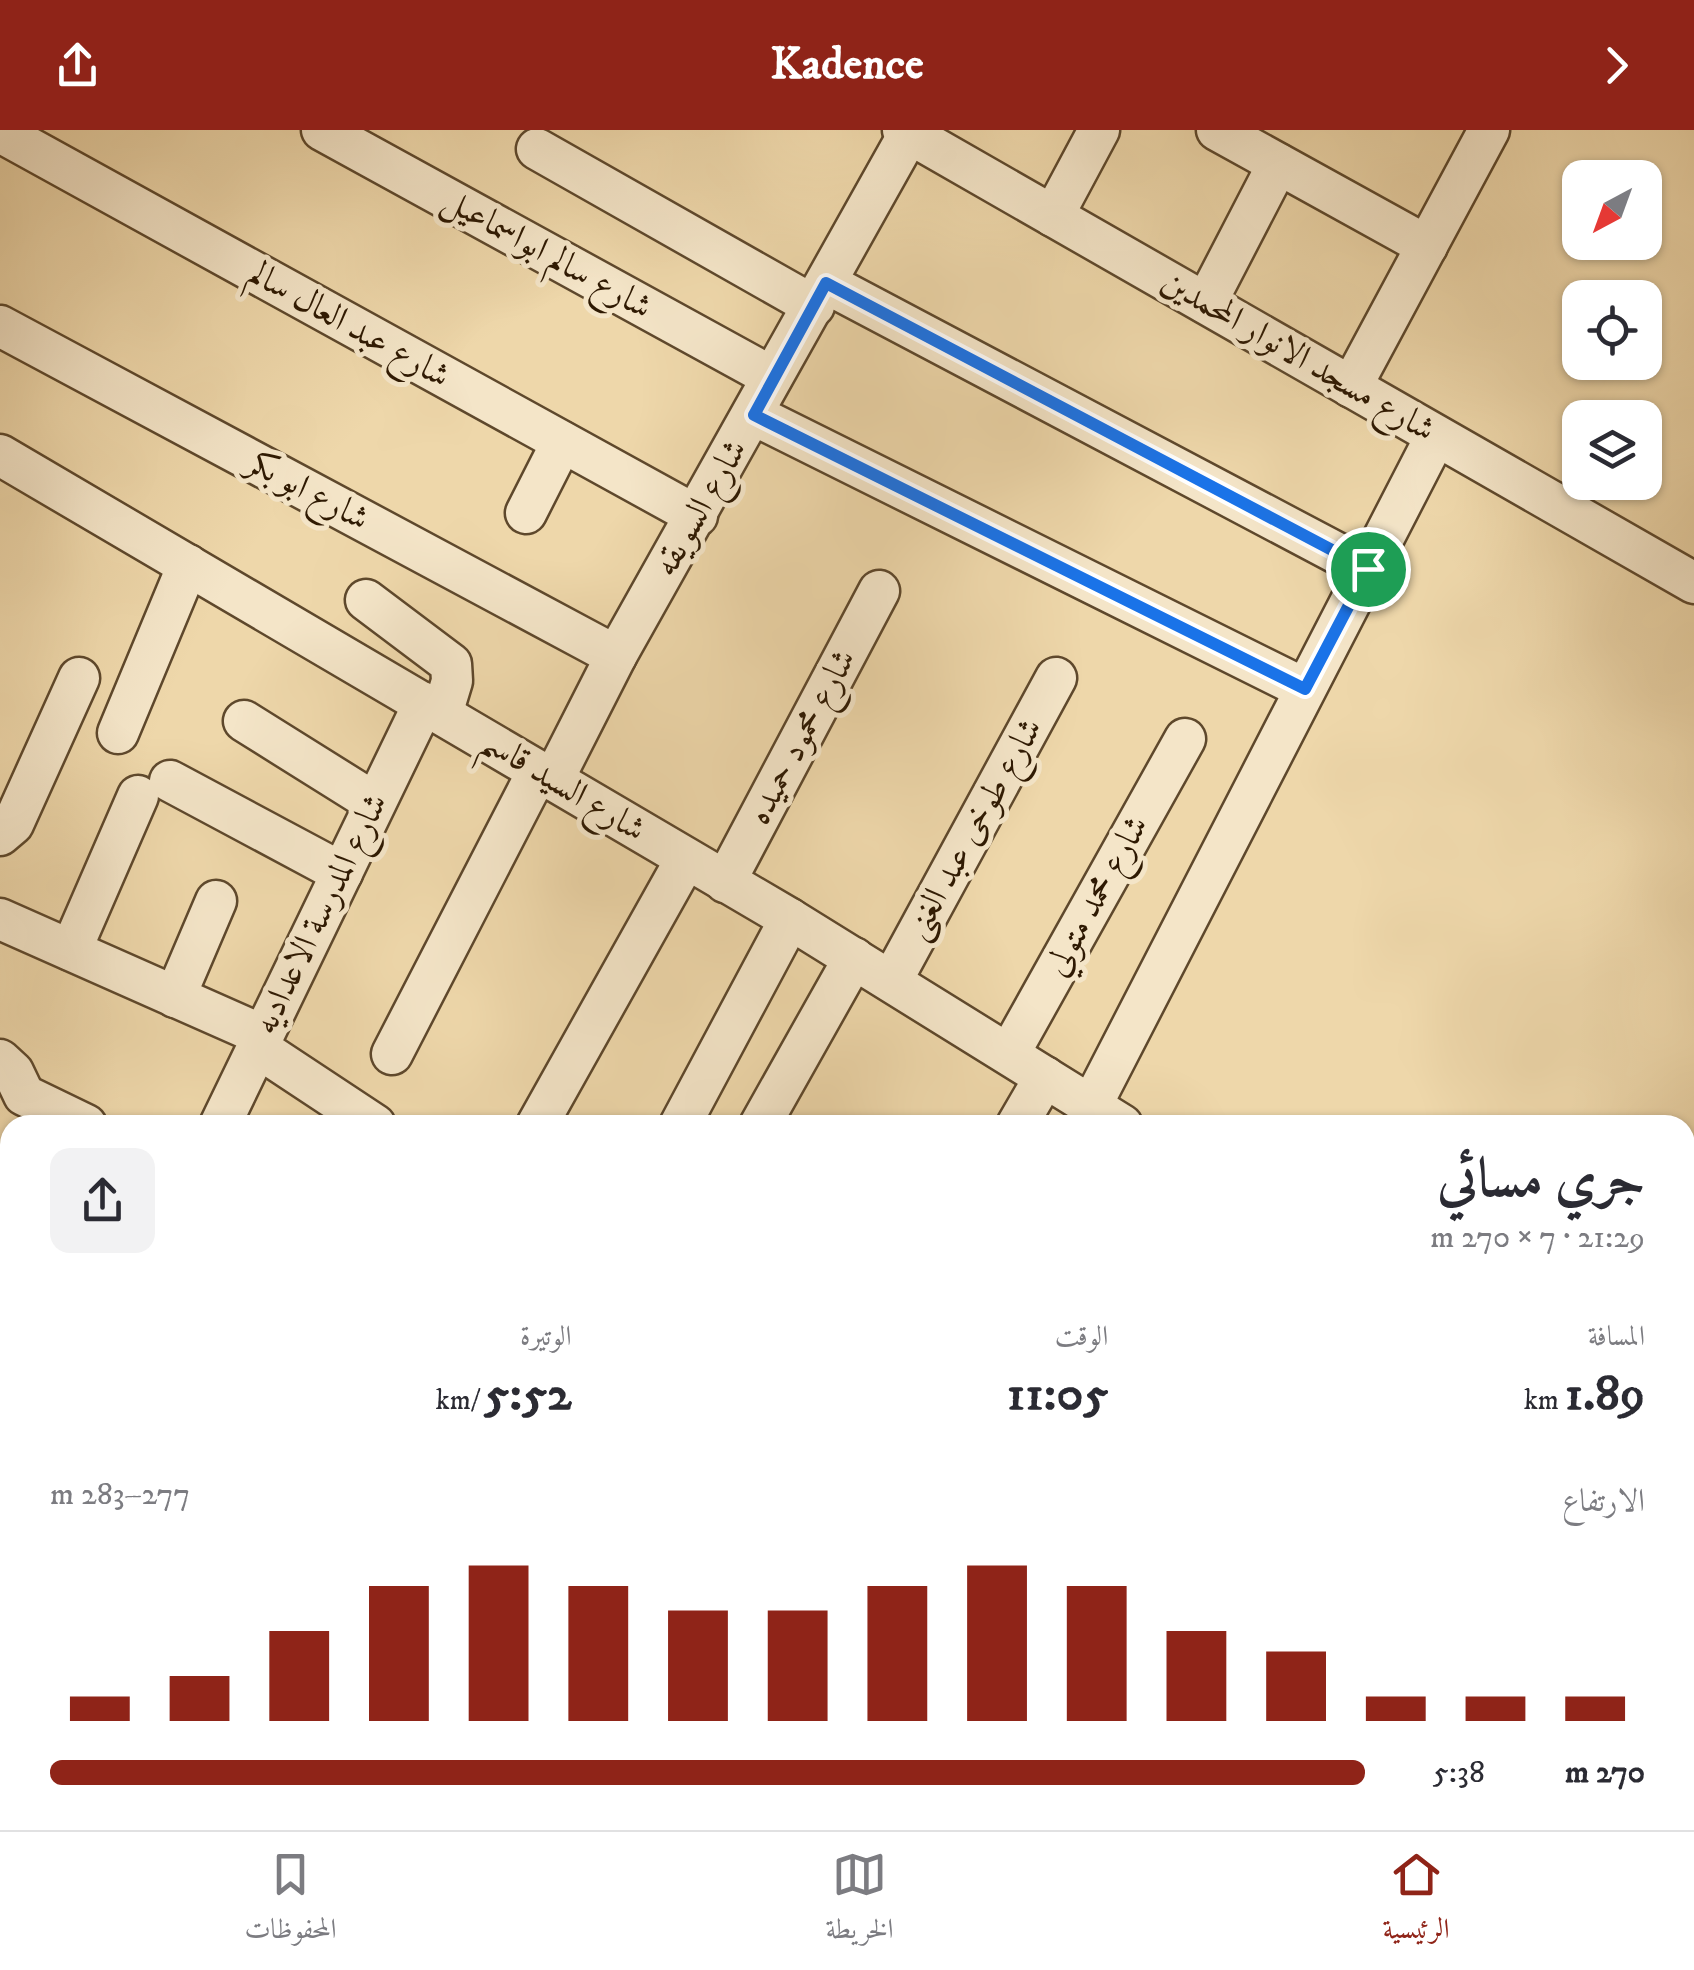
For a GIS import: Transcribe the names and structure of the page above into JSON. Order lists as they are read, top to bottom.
{
  "streets": {
    "street": [
      "شارع سالم ابواسماعيل",
      "شارع عبد العال سالم",
      "شارع مسجد الانوار المحمدين",
      "شارع ابو بكر",
      "شارع السويقه",
      "شارع محمود حميده",
      "شارع السيد قاسم",
      "شارع طوخى عبد الغنى",
      "شارع محمد متولي",
      "شارع المدرسة الاعداديه"
    ]
  },
  "crossings": [
    ["شارع سالم ابواسماعيل", "شارع السويقه"],
    ["شارع عبد العال سالم", "شارع السويقه"],
    ["شارع مسجد الانوار المحمدين", "شارع السويقه"],
    ["شارع ابو بكر", "شارع السويقه"],
    ["شارع السويقه", "شارع السيد قاسم"],
    ["شارع محمود حميده", "شارع السيد قاسم"],
    ["شارع السيد قاسم", "شارع طوخى عبد الغنى"],
    ["شارع السيد قاسم", "شارع محمد متولي"],
    ["شارع السيد قاسم", "شارع المدرسة الاعداديه"]
  ],
  "north": "bottom left",
  "page": {
    "header": "Kadence",
    "heading": ["جري مسائي", "21:29 · 7 × 270 m"],
    "stats": [
      ["المسافة", "1.89 km"],
      ["الوقت", "11:05"],
      ["الوتيرة", "5:52 /km"]
    ],
    "chart": ["الارتفاع", "277–283 m"],
    "list": [
      {
        "name": "270 m",
        "note": "5:38"
      }
    ],
    "tabs": ["الرئيسية", "الخريطة", "المحفوظات"]
  }
}
